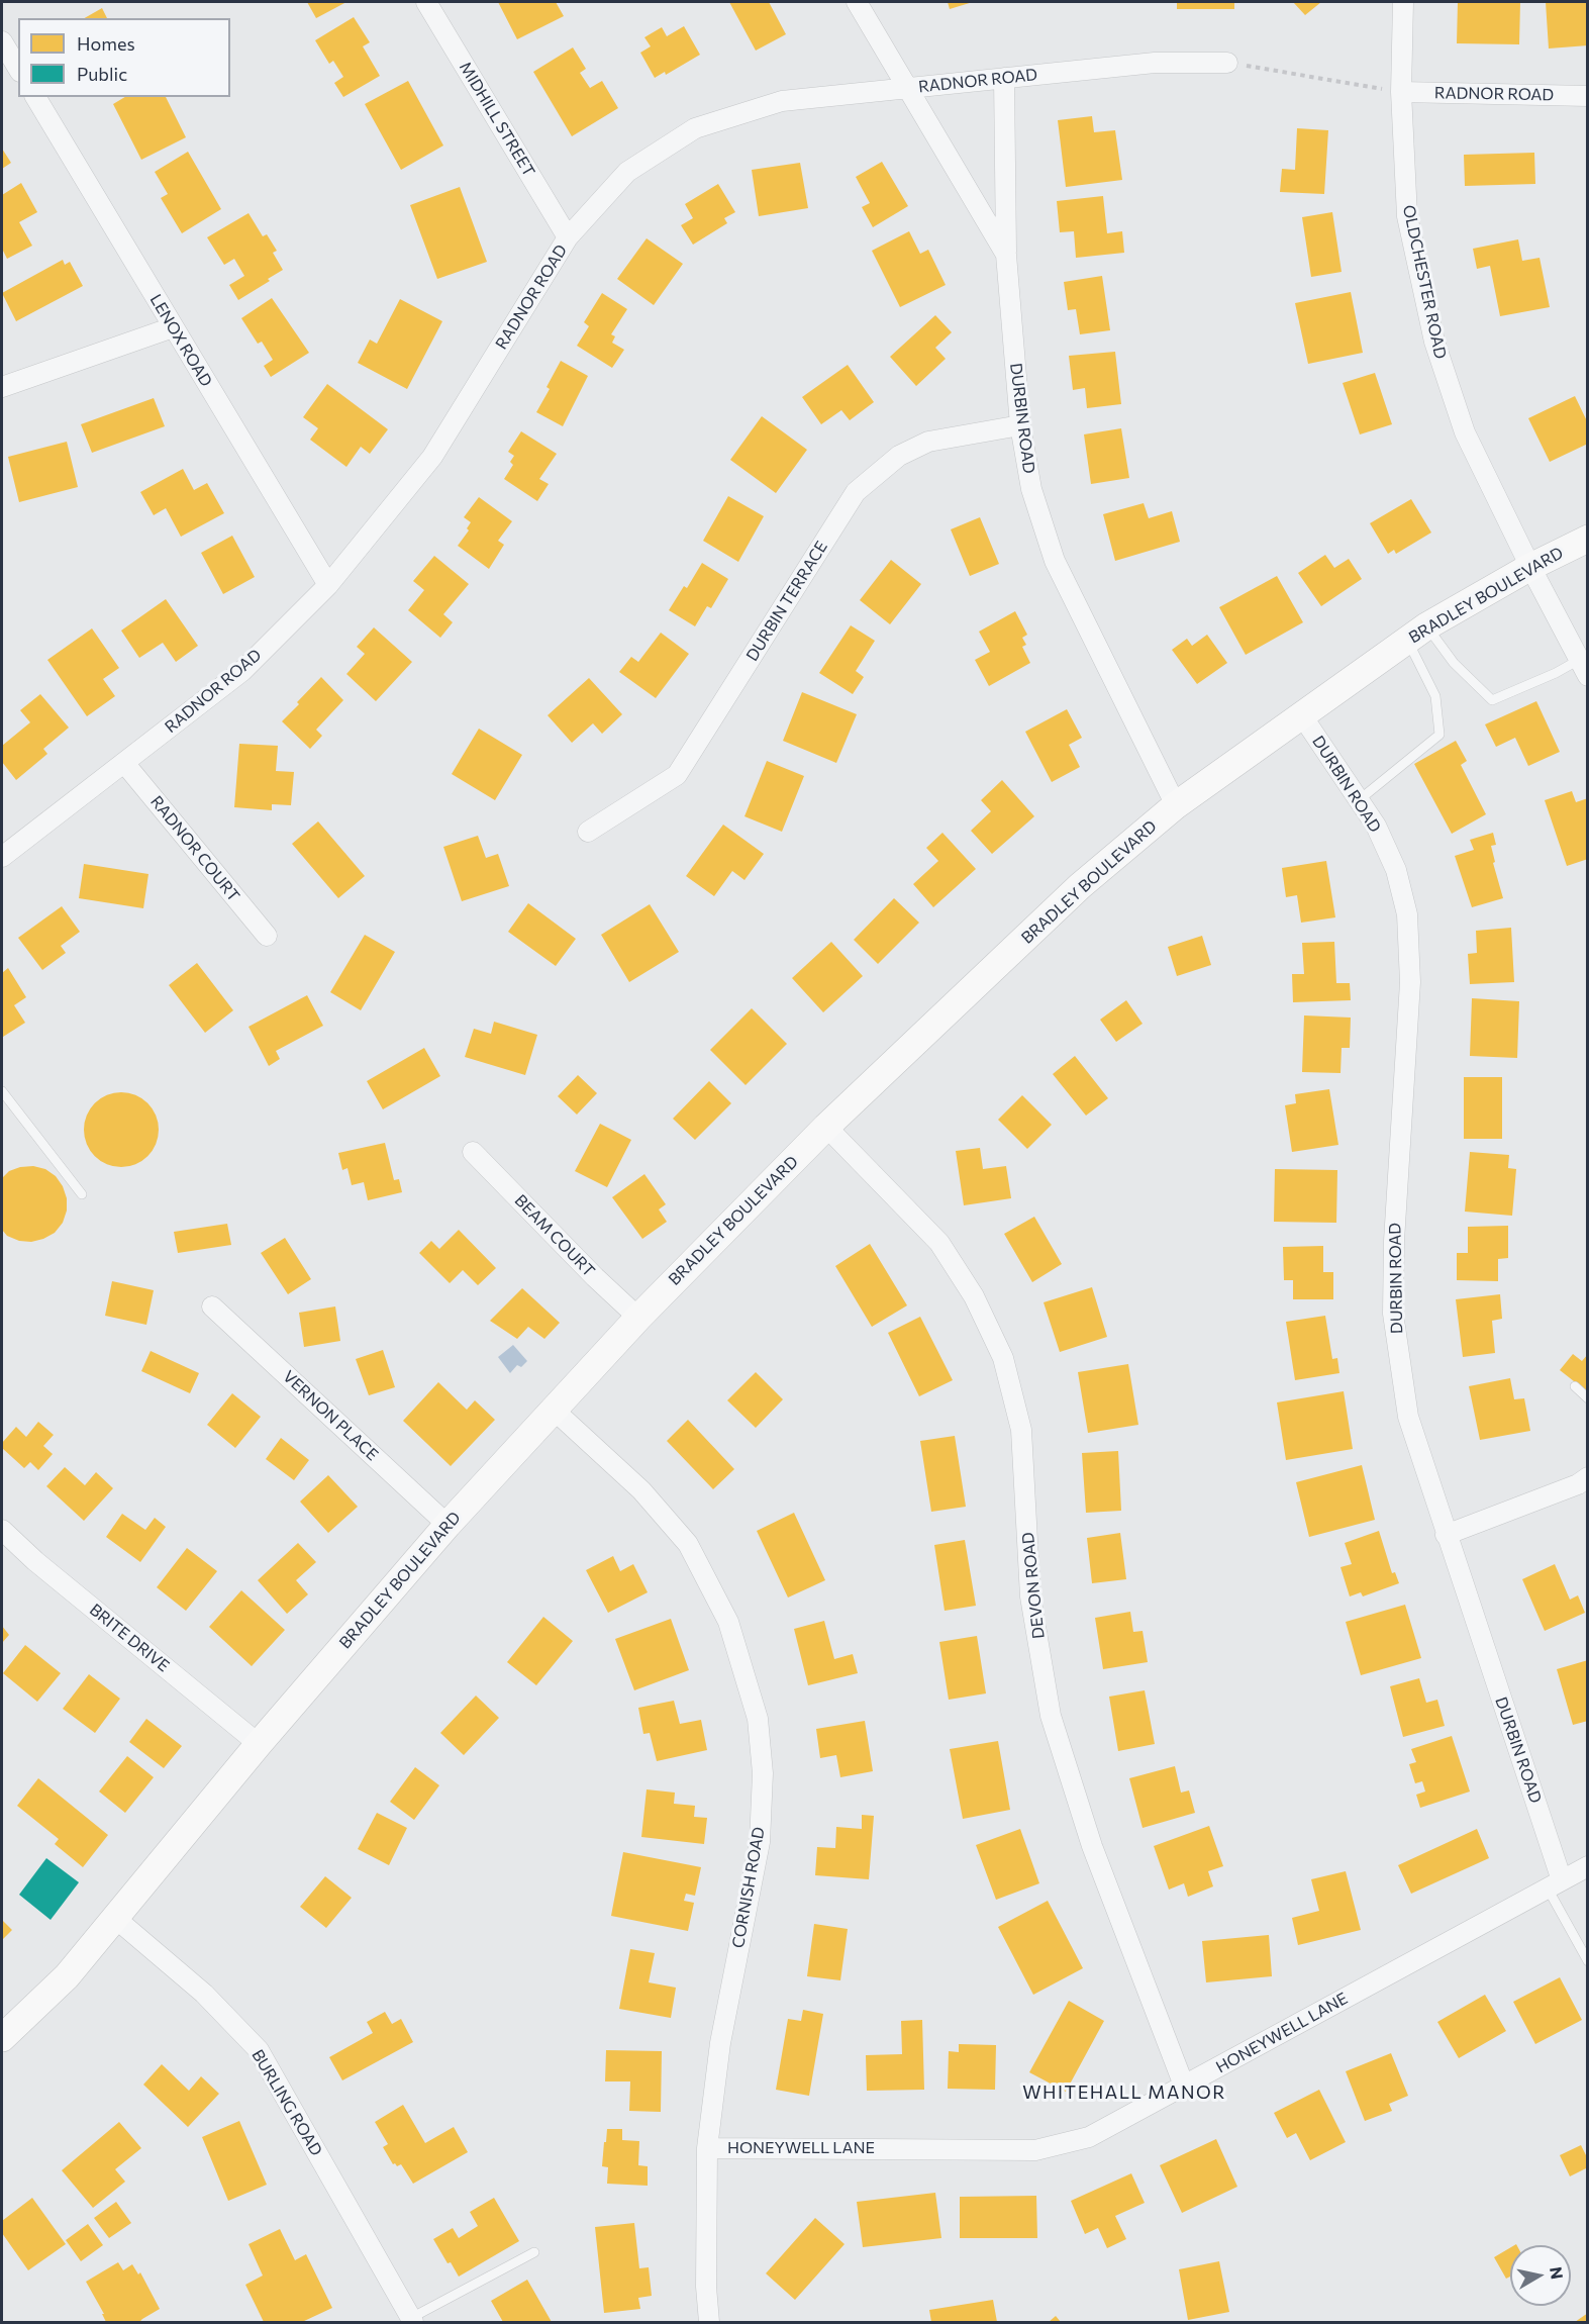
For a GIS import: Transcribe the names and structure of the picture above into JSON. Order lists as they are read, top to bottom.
{
  "streets": {
    "main road": ["BRADLEY BOULEVARD"],
    "street": [
      "RADNOR ROAD",
      "MIDHILL STREET",
      "OLDCHESTER ROAD",
      "LENOX ROAD",
      "DURBIN ROAD",
      "DURBIN TERRACE",
      "RADNOR COURT",
      "BEAM COURT",
      "VERNON PLACE",
      "DEVON ROAD",
      "BRITE DRIVE",
      "CORNISH ROAD",
      "HONEYWELL LANE",
      "BURLING ROAD"
    ]
  },
  "crossings": [
    ["RADNOR ROAD", "MIDHILL STREET"],
    ["RADNOR ROAD", "OLDCHESTER ROAD"],
    ["RADNOR ROAD", "LENOX ROAD"],
    ["RADNOR ROAD", "DURBIN ROAD"],
    ["RADNOR ROAD", "RADNOR COURT"],
    ["OLDCHESTER ROAD", "BRADLEY BOULEVARD"],
    ["DURBIN ROAD", "BRADLEY BOULEVARD"],
    ["DURBIN ROAD", "DURBIN TERRACE"],
    ["DURBIN ROAD", "HONEYWELL LANE"],
    ["BRADLEY BOULEVARD", "BEAM COURT"],
    ["BRADLEY BOULEVARD", "VERNON PLACE"],
    ["BRADLEY BOULEVARD", "DEVON ROAD"],
    ["BRADLEY BOULEVARD", "BRITE DRIVE"],
    ["BRADLEY BOULEVARD", "CORNISH ROAD"],
    ["BRADLEY BOULEVARD", "BURLING ROAD"],
    ["DEVON ROAD", "HONEYWELL LANE"],
    ["CORNISH ROAD", "HONEYWELL LANE"]
  ],
  "districts": ["WHITEHALL MANOR"],
  "legend": ["Homes", "Public"],
  "north": "right"
}
